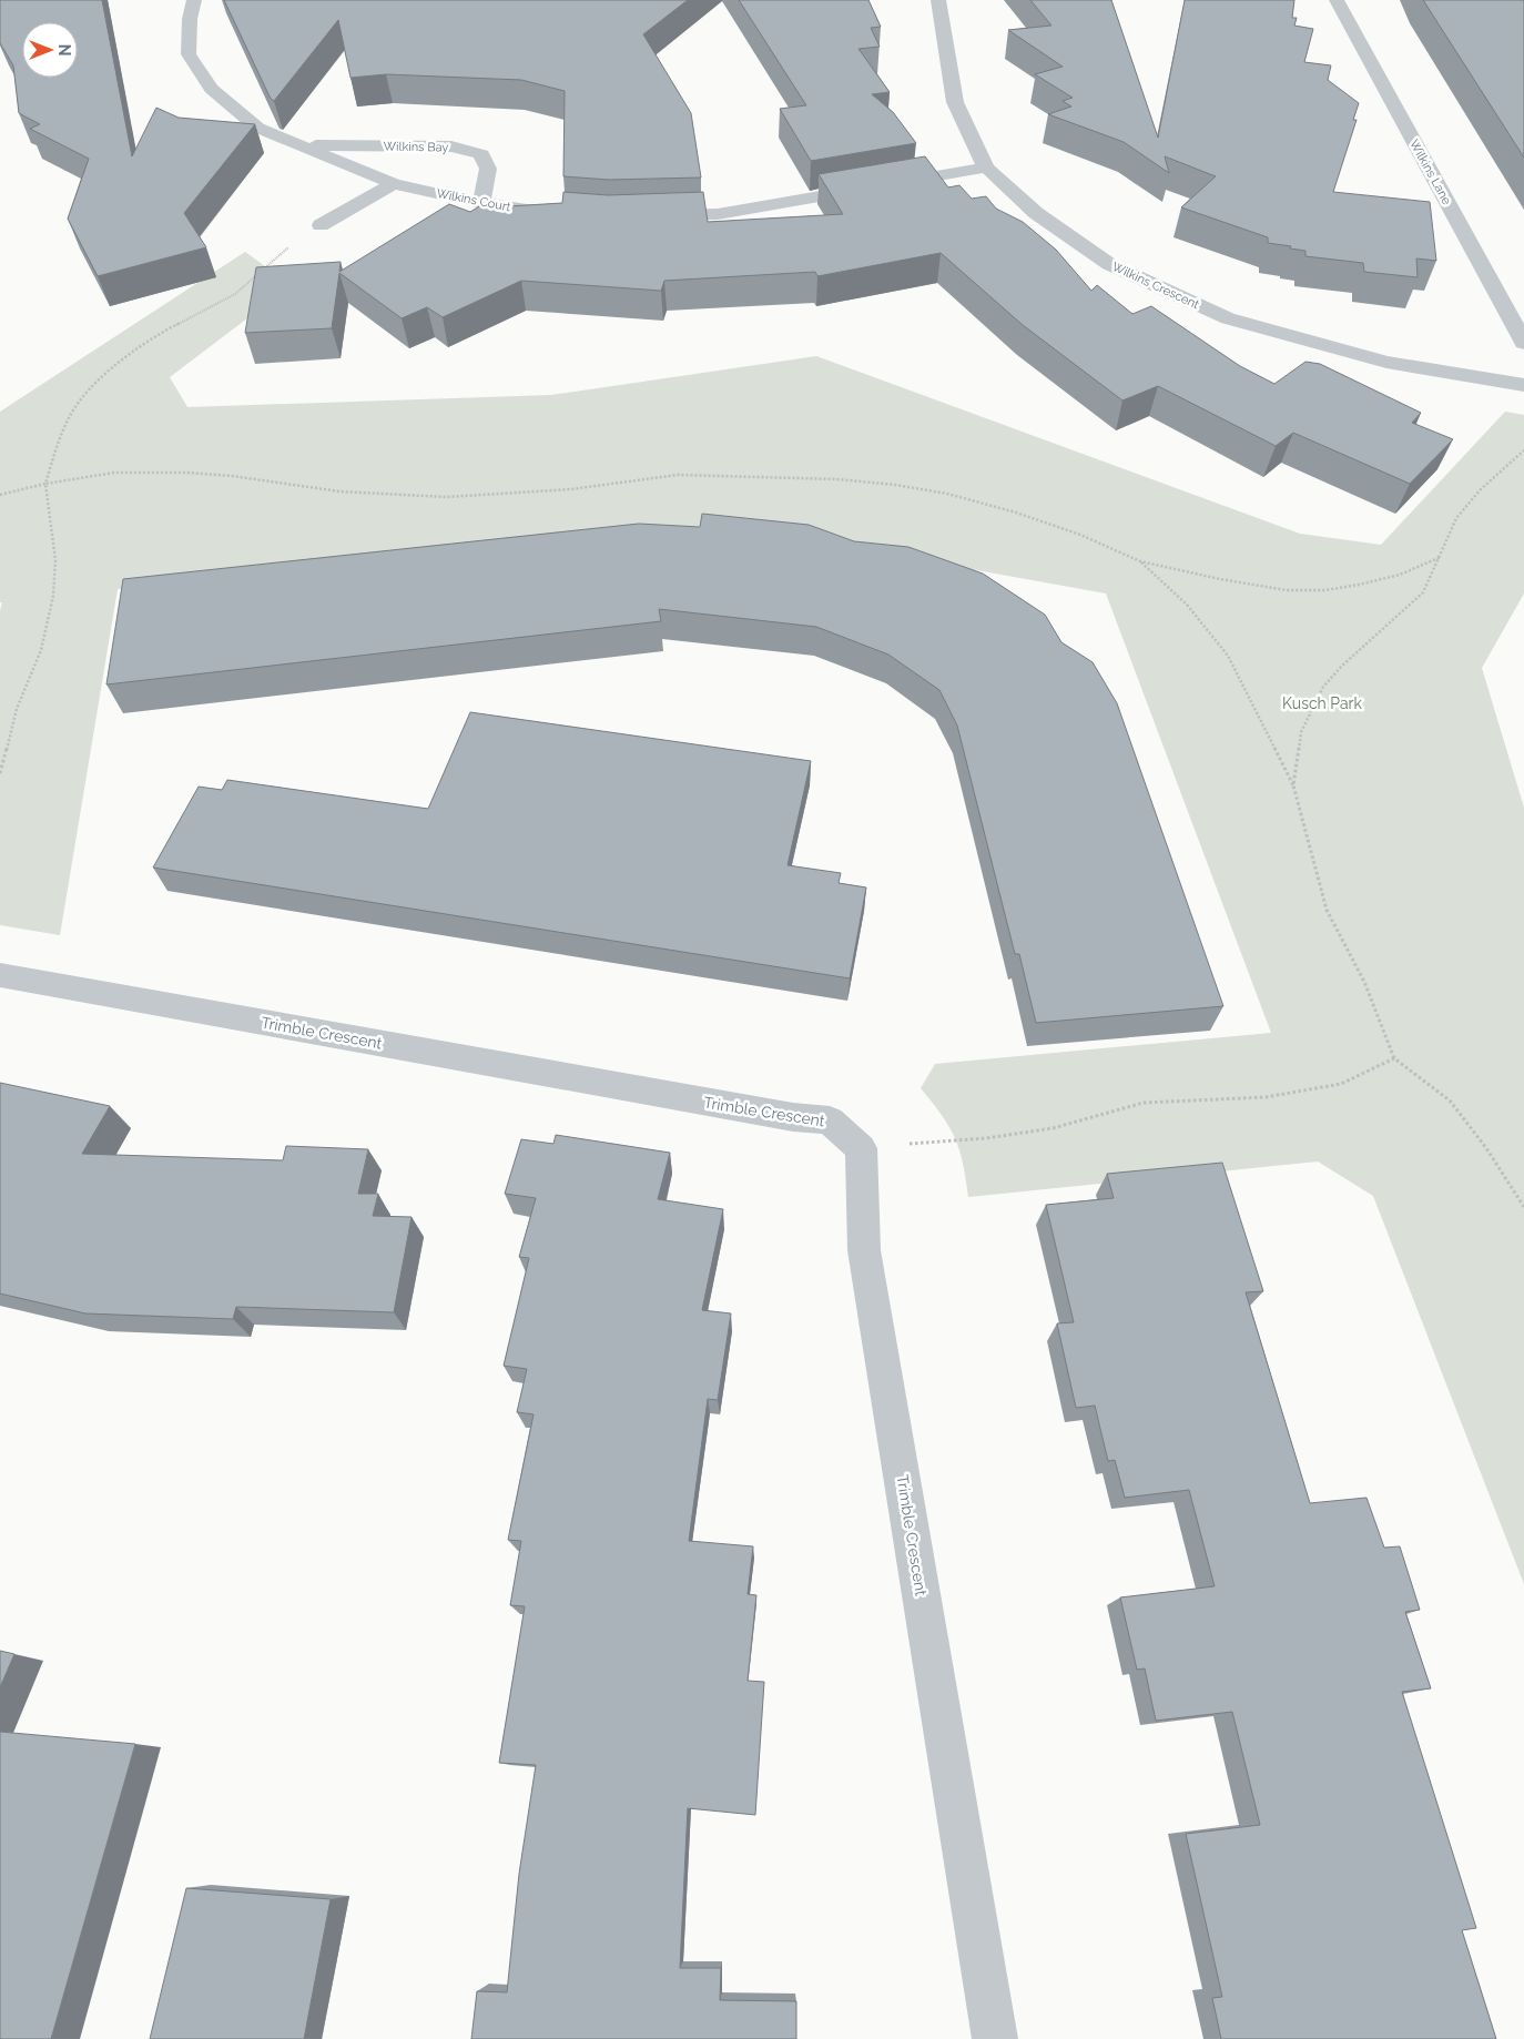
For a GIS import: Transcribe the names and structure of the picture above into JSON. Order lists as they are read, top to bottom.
{
  "streets": {
    "street": [
      "Wilkins Bay",
      "Wilkins Lane",
      "Wilkins Court",
      "Wilkins Crescent",
      "Trimble Crescent"
    ]
  },
  "crossings": [
    ["Wilkins Bay", "Wilkins Court"]
  ],
  "parks": ["Kusch Park"],
  "north": "right"
}
